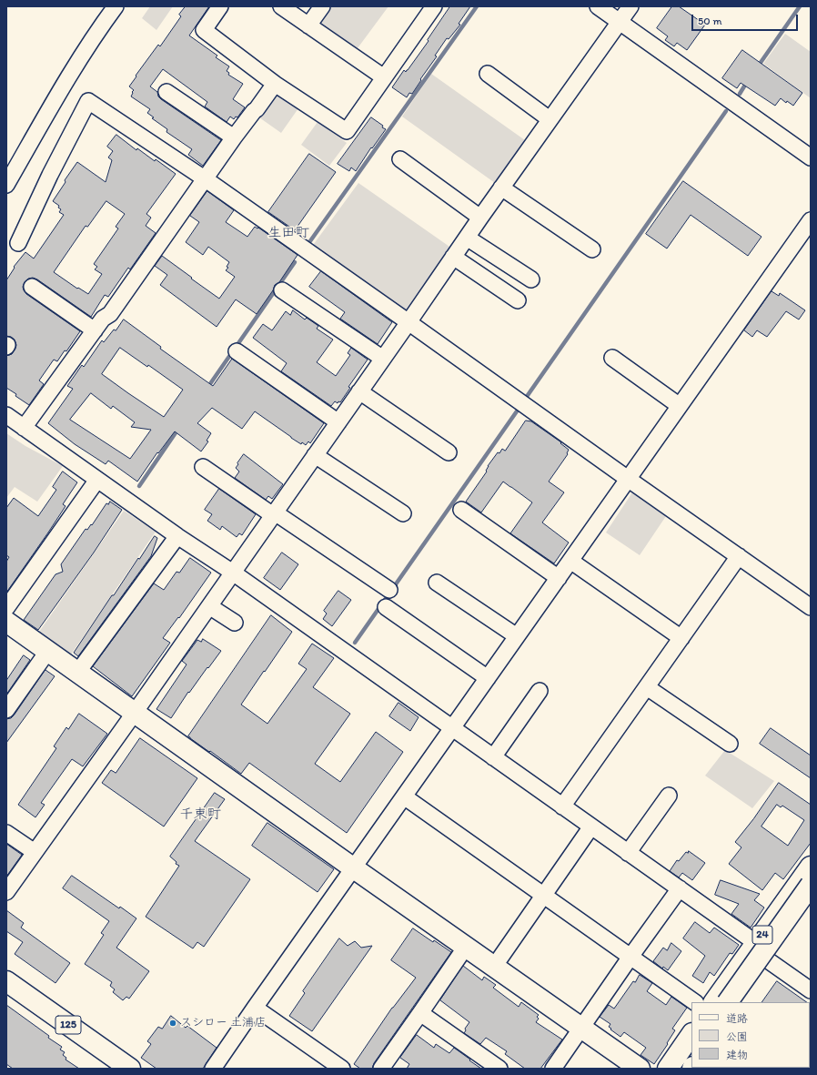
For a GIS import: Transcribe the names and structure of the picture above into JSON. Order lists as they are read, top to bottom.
{
  "streets": {
    "main road": ["24", "125"]
  },
  "districts": ["生田町", "千束町"],
  "places": ["スシロー 土浦店"],
  "legend": ["道路", "公園", "建物"],
  "scale_bar": "50 m"
}
